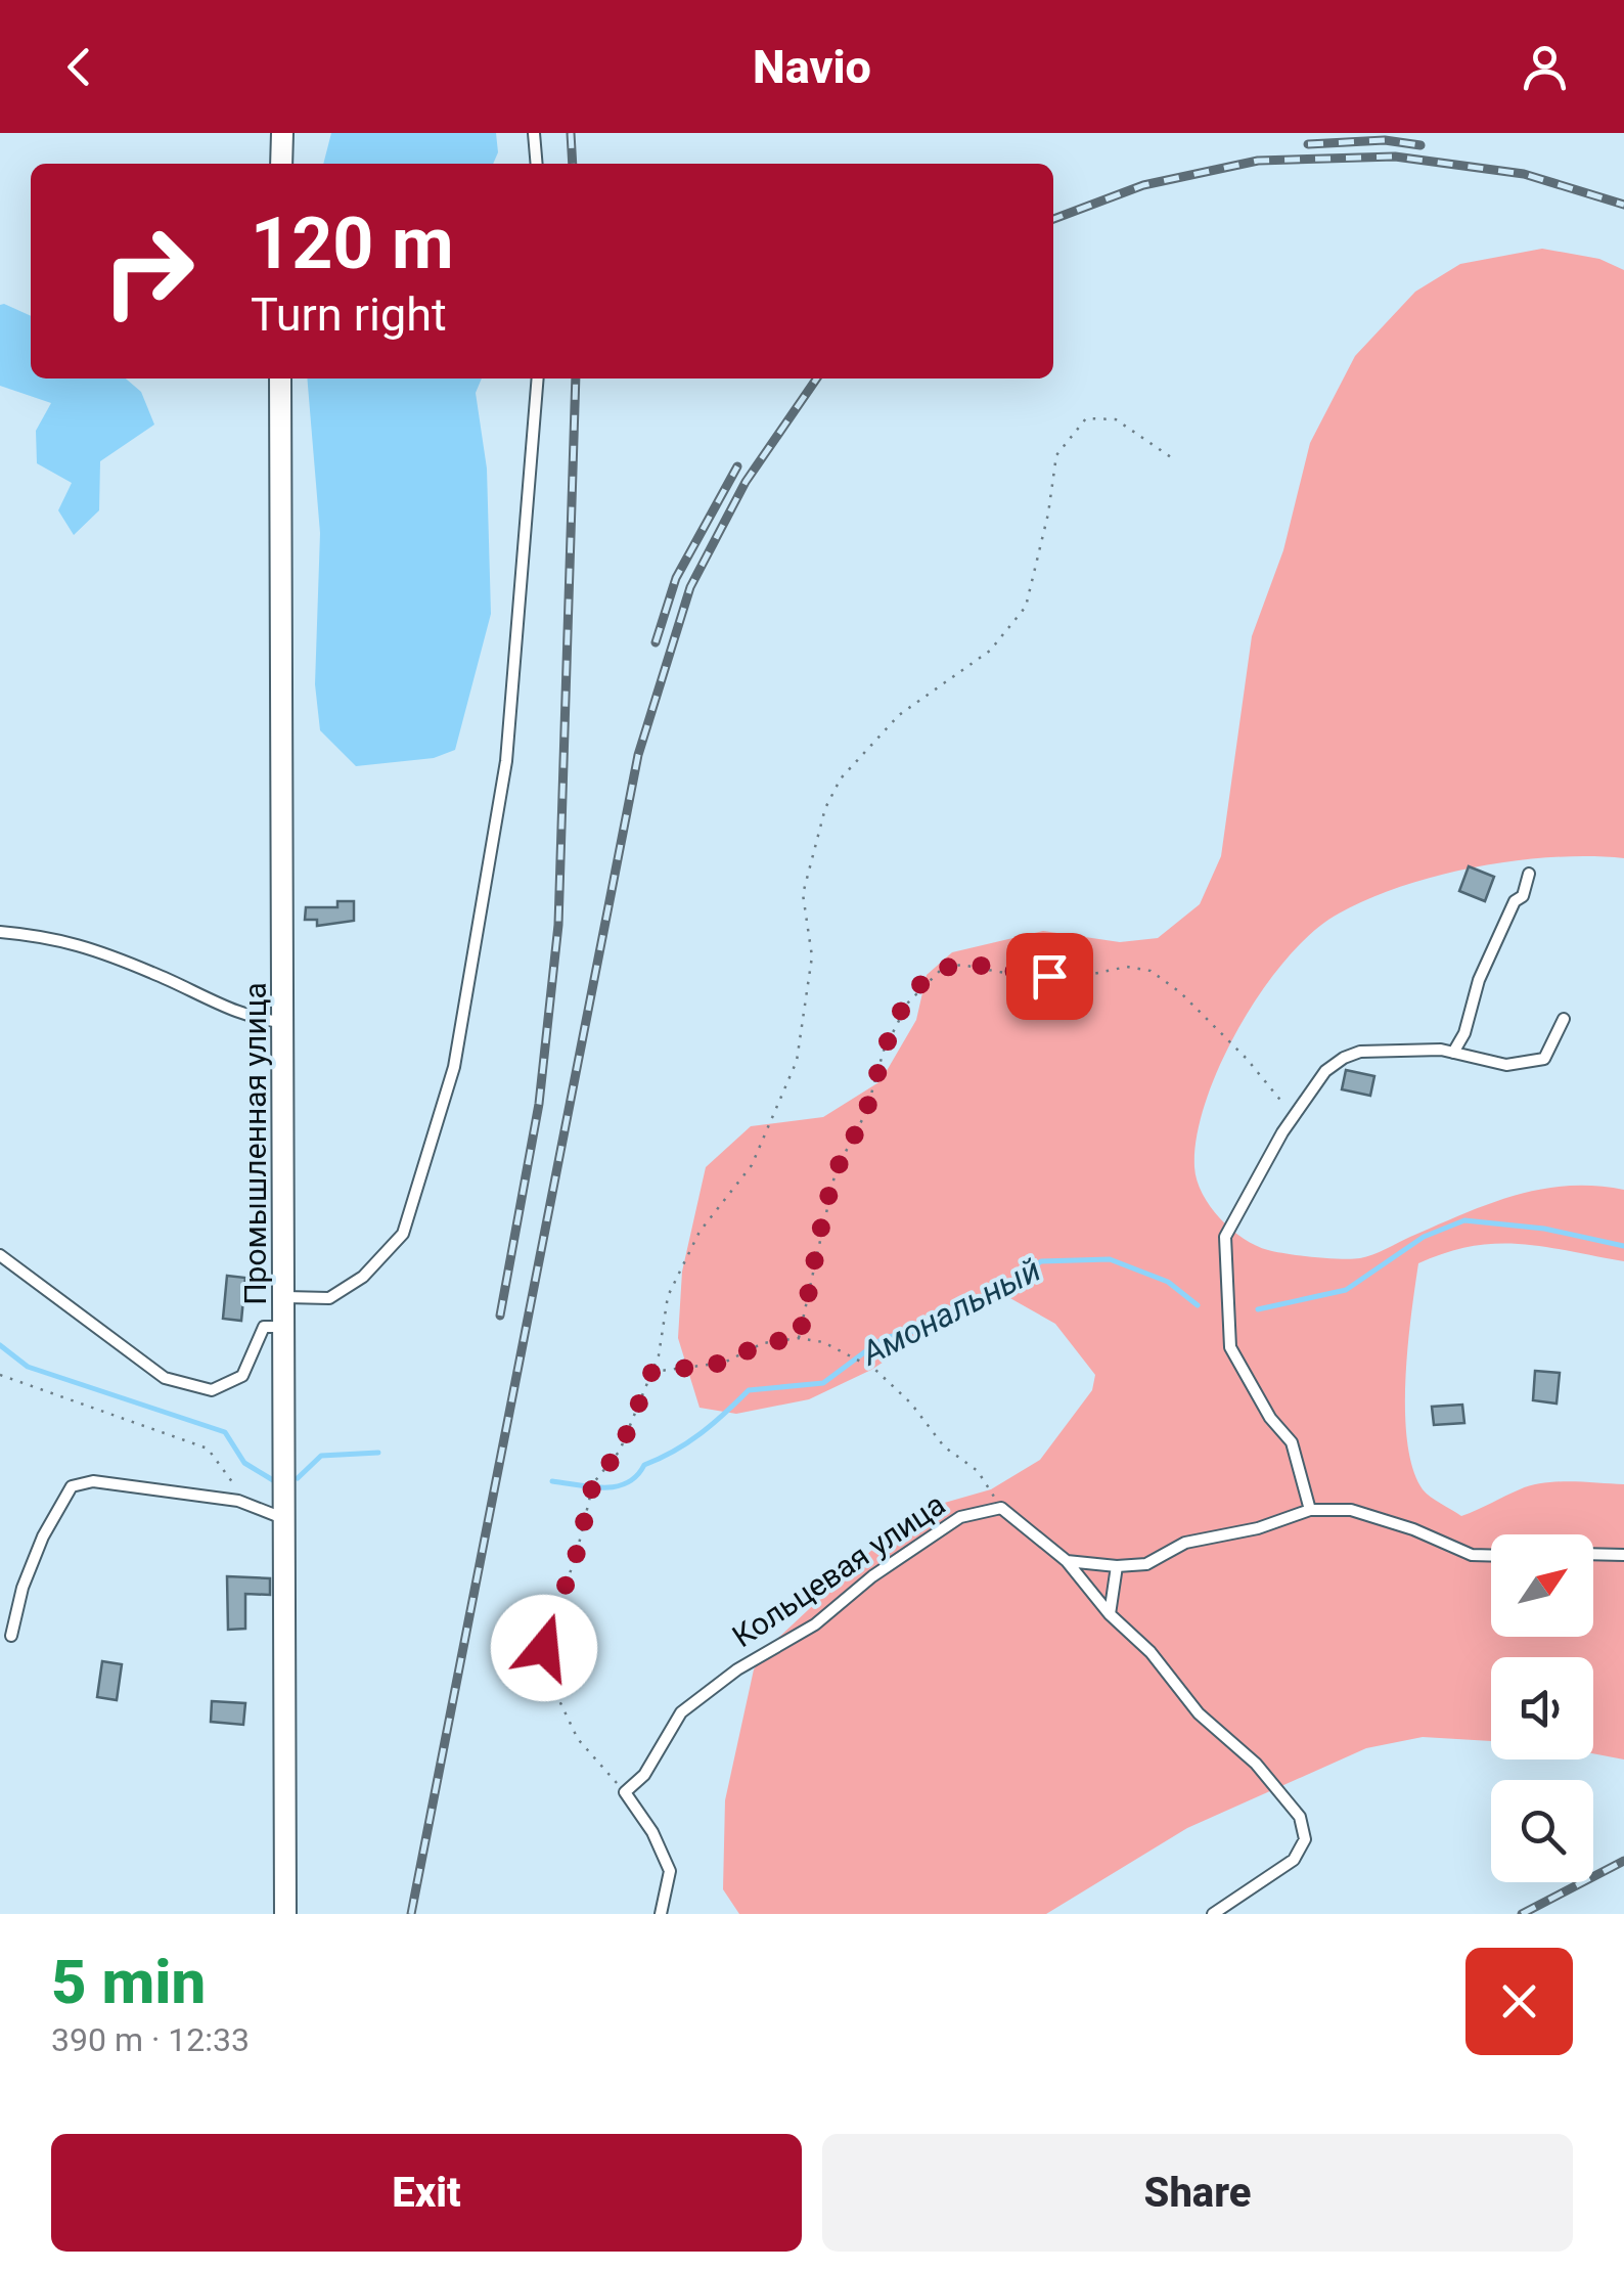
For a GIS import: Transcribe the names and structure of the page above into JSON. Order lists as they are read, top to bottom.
{
  "streets": {
    "street": ["Промышленная улица"],
    "lane": ["Кольцевая улица"]
  },
  "water": ["Амональный"],
  "north": "top right",
  "page": {
    "header": "Navio",
    "turn": ["120 m", "Turn right"],
    "heading": ["5 min", "390 m · 12:33"],
    "buttons": ["Exit", "Share"]
  }
}
